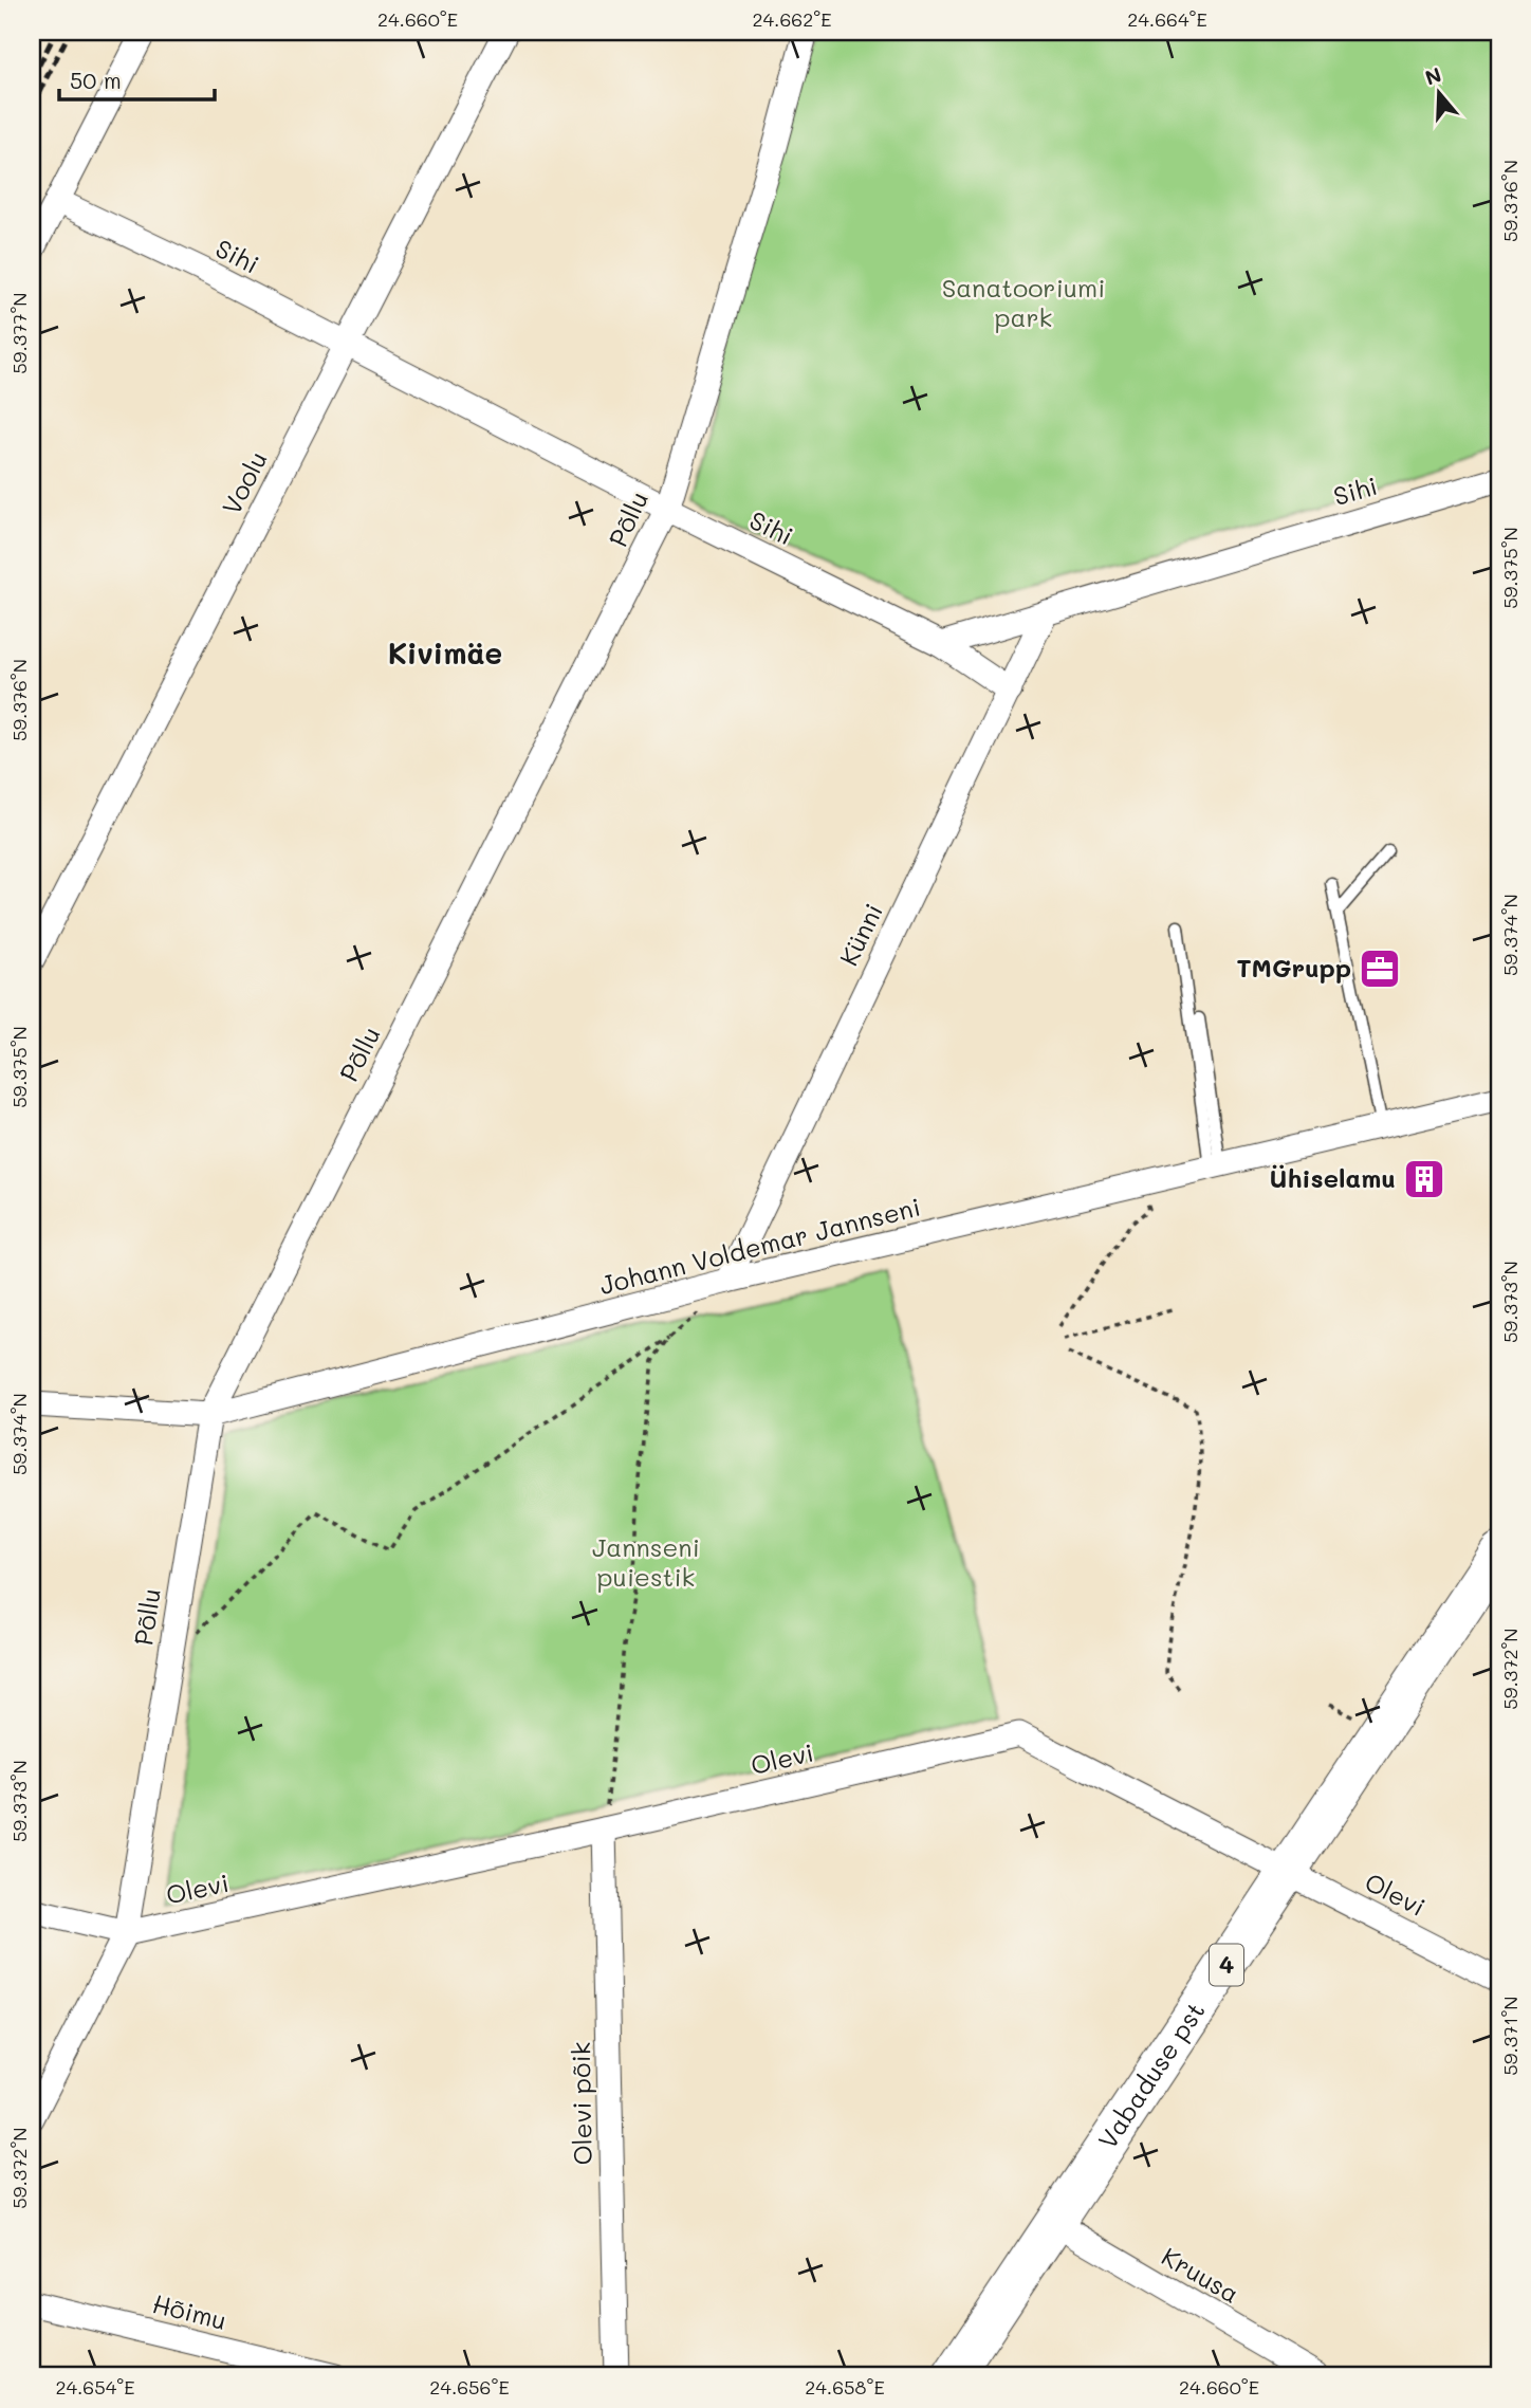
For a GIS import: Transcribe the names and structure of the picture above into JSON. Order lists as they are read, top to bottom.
{
  "streets": {
    "highway": ["4", "Vabaduse pst"],
    "street": [
      "Sihi",
      "Voolu",
      "Põllu",
      "Künni",
      "Johann Voldemar Jannseni",
      "Olevi",
      "Olevi põik",
      "Kruusa",
      "Hõimu"
    ]
  },
  "crossings": [
    ["Sihi", "Voolu"],
    ["Sihi", "Põllu"],
    ["Sihi", "Künni"],
    ["Põllu", "Johann Voldemar Jannseni"],
    ["Põllu", "Olevi"],
    ["Künni", "Johann Voldemar Jannseni"],
    ["Olevi", "Vabaduse pst"],
    ["Olevi", "Olevi põik"],
    ["Vabaduse pst", "Kruusa"]
  ],
  "districts": ["Kivimäe"],
  "parks": ["Sanatooriumi park", "Jannseni puiestik"],
  "places": {
    "office": ["TMGrupp"],
    "building": ["Ühiselamu"]
  },
  "scale_bar": "50 m",
  "north": "top",
  "coordinates": [
    "24.660°E",
    "24.662°E",
    "24.664°E",
    "59.376°N",
    "59.377°N",
    "59.375°N",
    "59.374°N",
    "59.373°N",
    "59.372°N",
    "59.371°N",
    "24.654°E",
    "24.656°E",
    "24.658°E"
  ]
}
